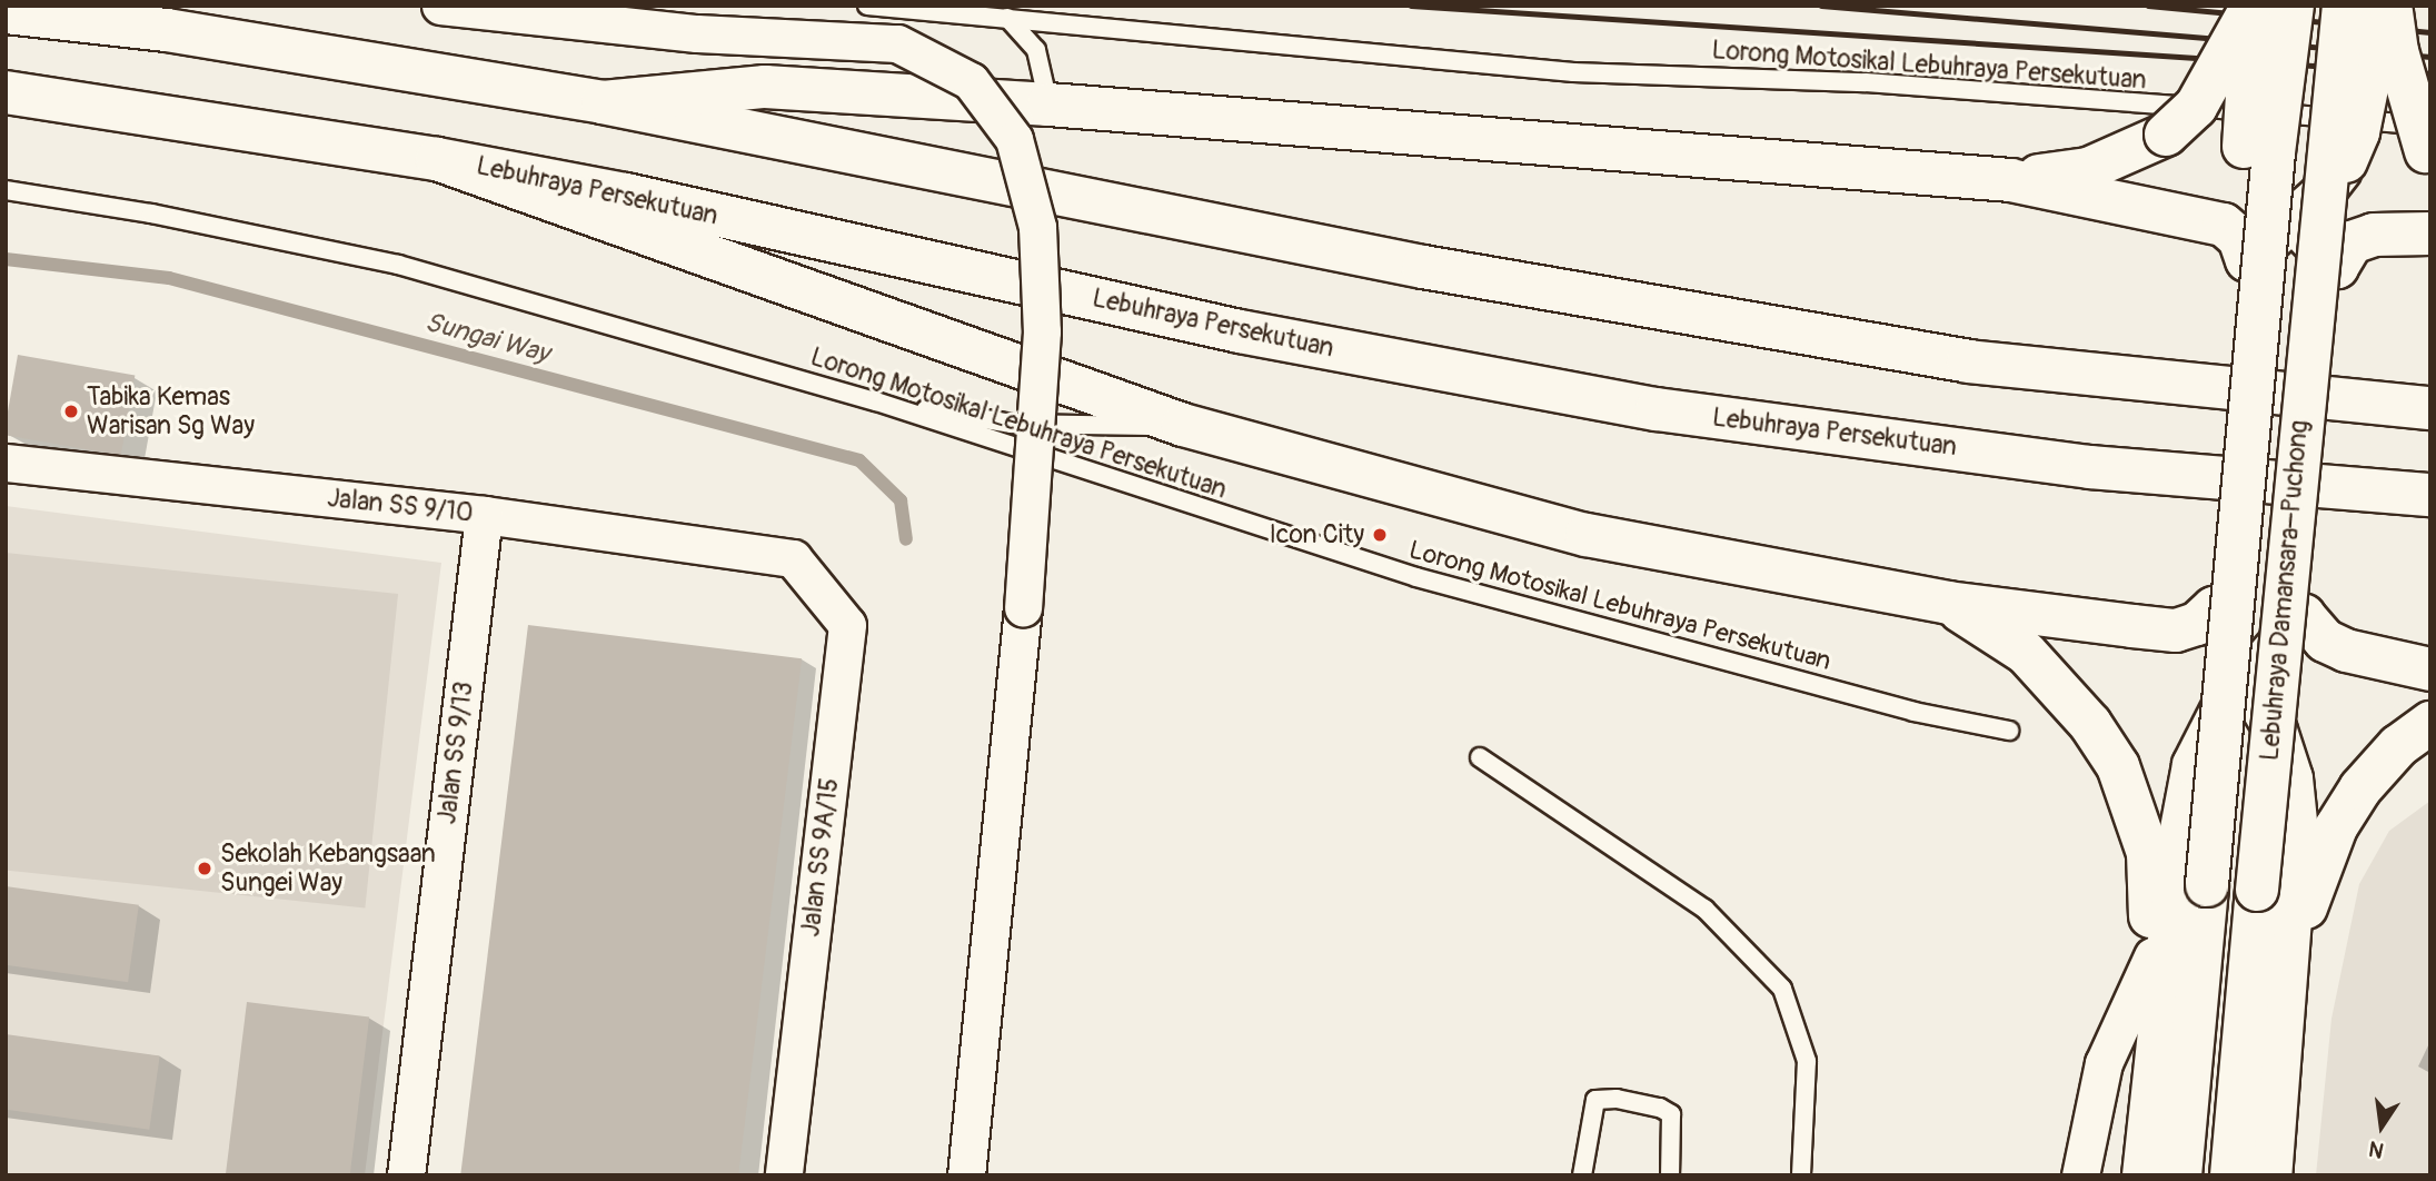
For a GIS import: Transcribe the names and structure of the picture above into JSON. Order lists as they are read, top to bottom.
{
  "streets": {
    "highway": ["Lebuhraya Persekutuan", "Lebuhraya Damansara–Puchong"],
    "street": ["Jalan SS 9/10", "Jalan SS 9/13", "Jalan SS 9A/15"],
    "lane": ["Lorong Motosikal Lebuhraya Persekutuan"]
  },
  "crossings": [
    ["Jalan SS 9/10", "Jalan SS 9/13"],
    ["Jalan SS 9/10", "Jalan SS 9A/15"]
  ],
  "water": ["Sungai Way"],
  "places": ["Tabika Kemas Warisan Sg Way", "Icon City", "Sekolah Kebangsaan Sungei Way"],
  "north": "bottom"
}
